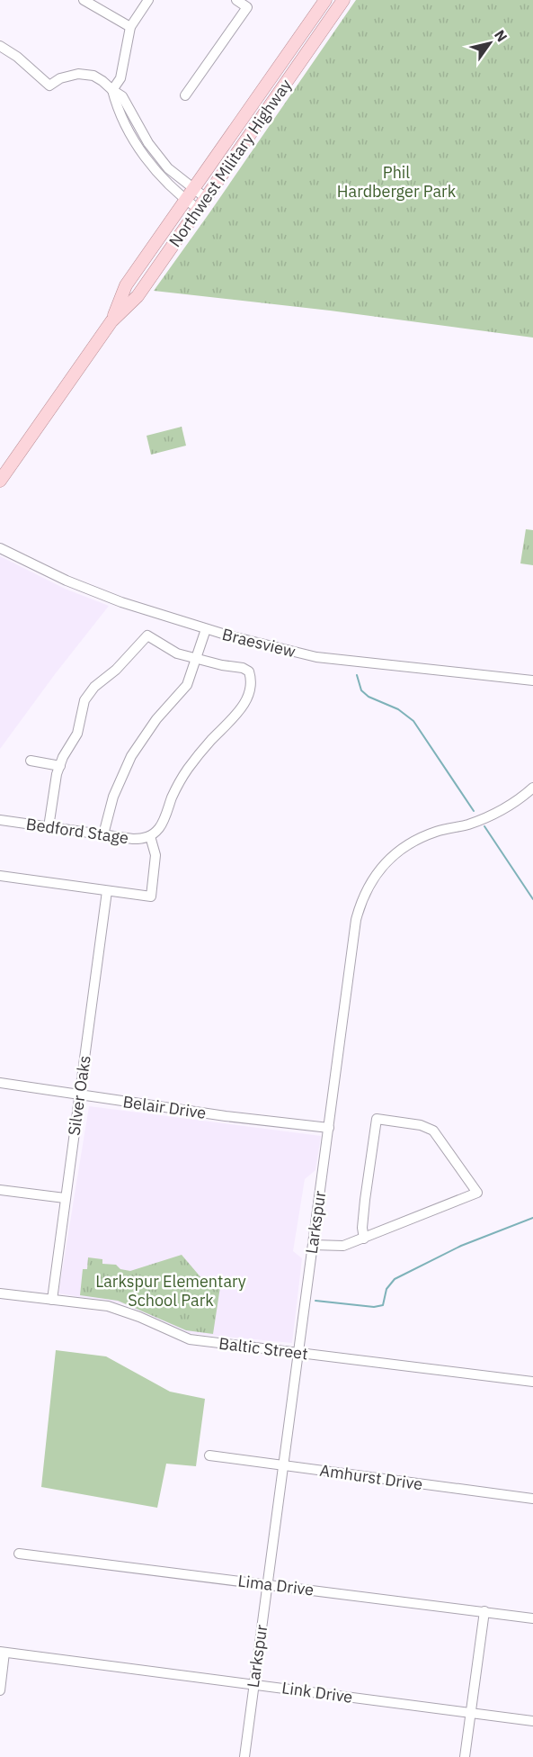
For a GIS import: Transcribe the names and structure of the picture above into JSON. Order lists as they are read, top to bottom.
{
  "streets": {
    "main road": ["Northwest Military Highway"],
    "street": [
      "Braesview",
      "Bedford Stage",
      "Silver Oaks",
      "Belair Drive",
      "Larkspur",
      "Baltic Street",
      "Amhurst Drive",
      "Lima Drive",
      "Link Drive"
    ]
  },
  "crossings": [
    ["Silver Oaks", "Belair Drive"],
    ["Silver Oaks", "Baltic Street"],
    ["Belair Drive", "Larkspur"],
    ["Larkspur", "Baltic Street"],
    ["Larkspur", "Amhurst Drive"],
    ["Larkspur", "Lima Drive"],
    ["Larkspur", "Link Drive"]
  ],
  "parks": ["Phil Hardberger Park", "Larkspur Elementary School Park"],
  "north": "top right"
}
